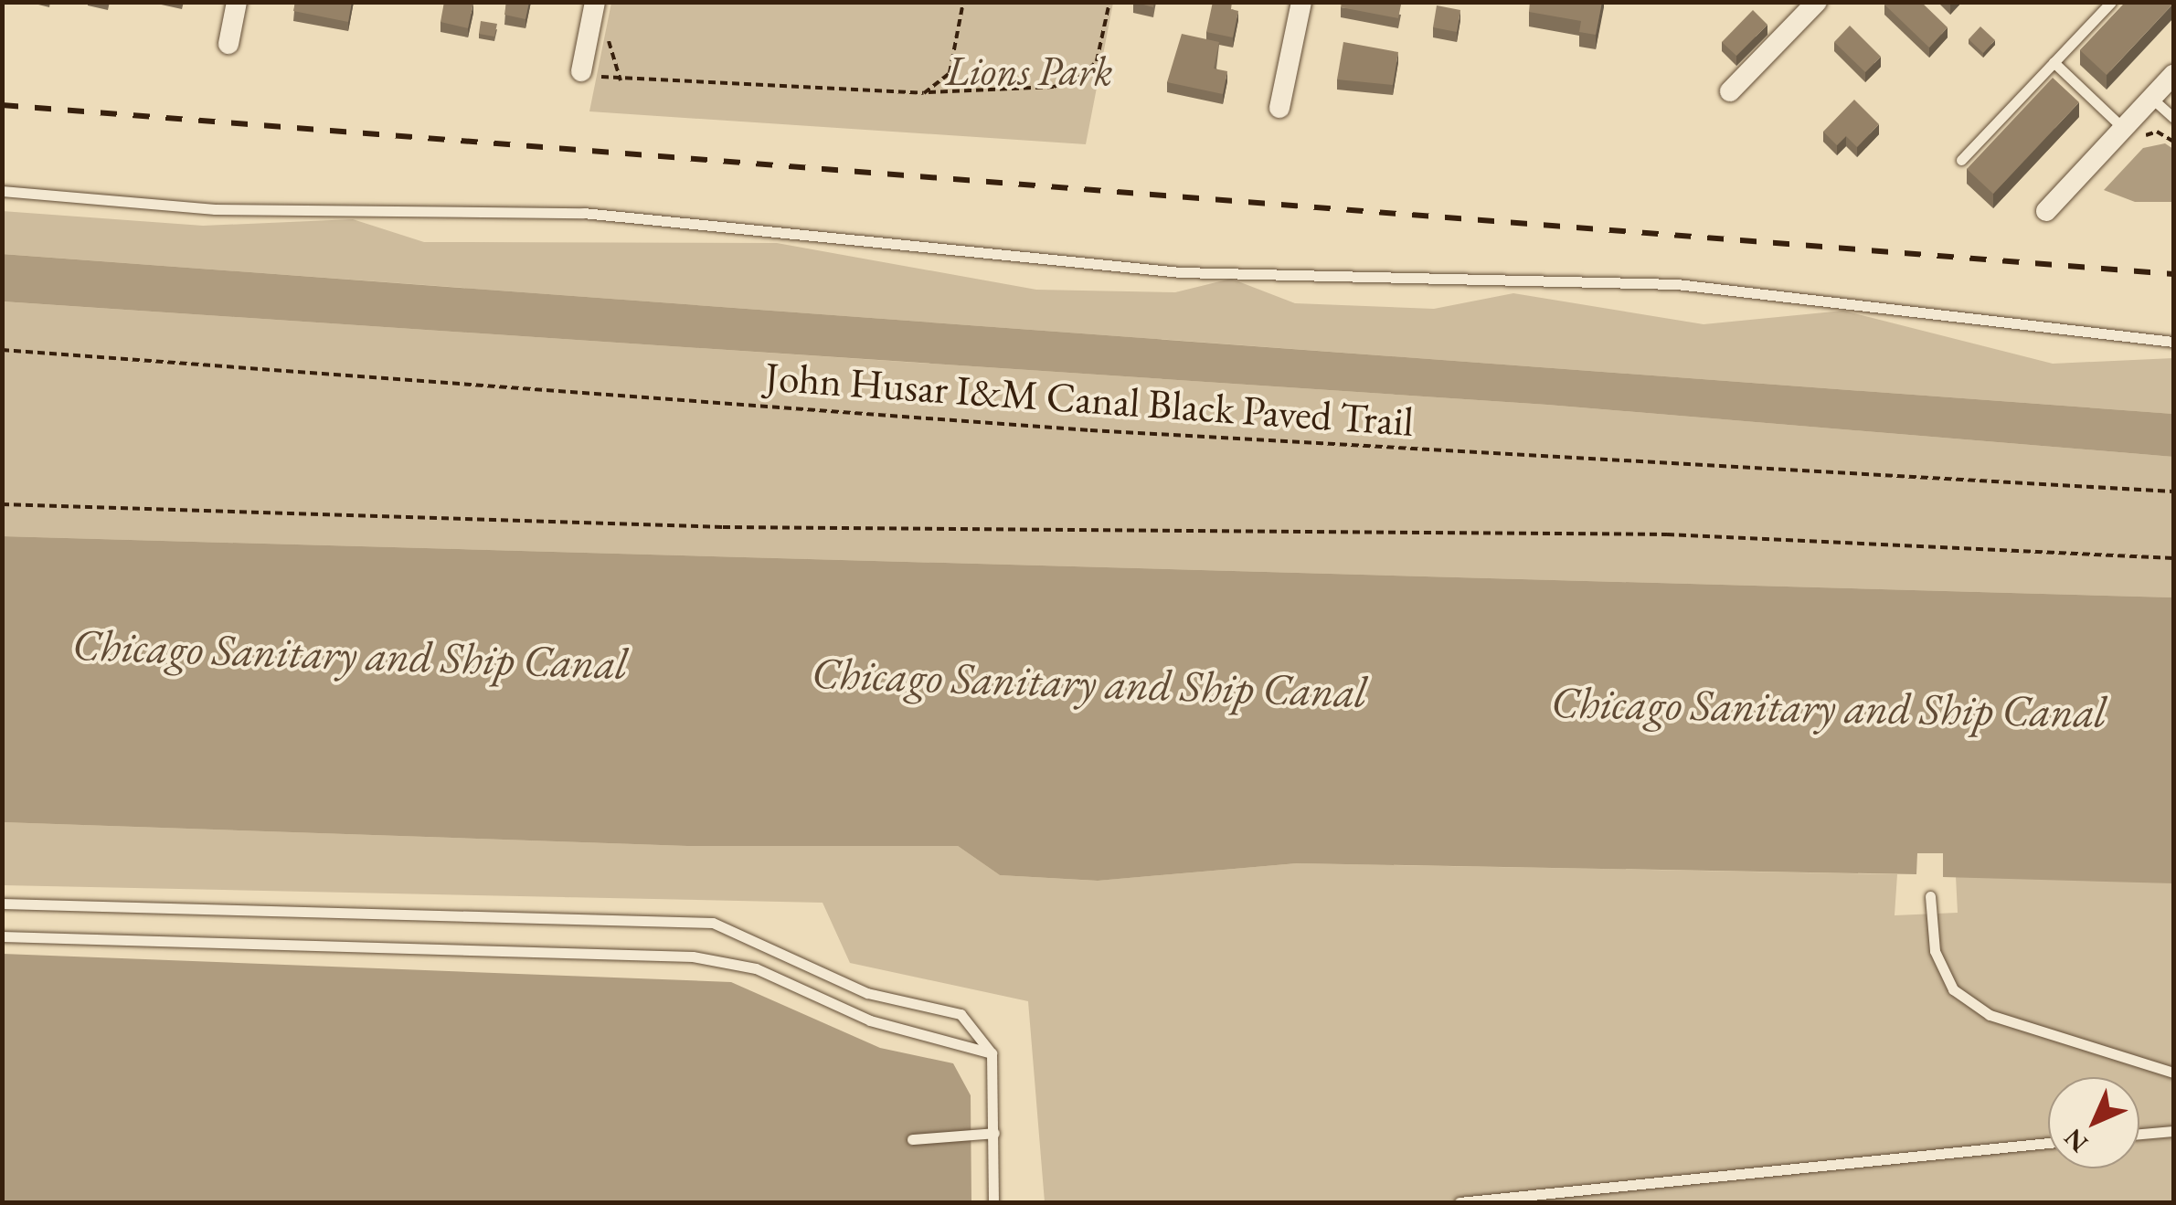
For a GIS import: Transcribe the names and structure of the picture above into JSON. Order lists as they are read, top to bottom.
{
  "streets": {
    "path": ["John Husar I&M Canal Black Paved Trail"]
  },
  "water": ["Chicago Sanitary and Ship Canal"],
  "parks": ["Lions Park"],
  "north": "bottom left"
}
